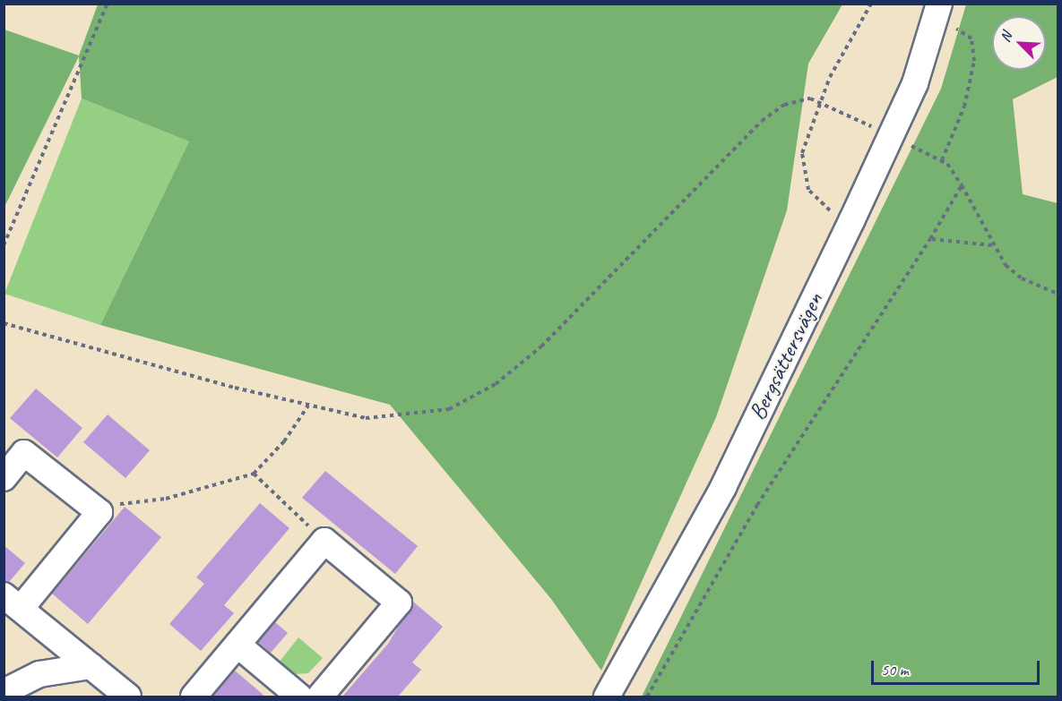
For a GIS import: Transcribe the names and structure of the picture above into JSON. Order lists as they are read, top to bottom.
{
  "streets": {
    "street": ["Bergsättersvägen"]
  },
  "scale_bar": "50 m",
  "north": "top left"
}
